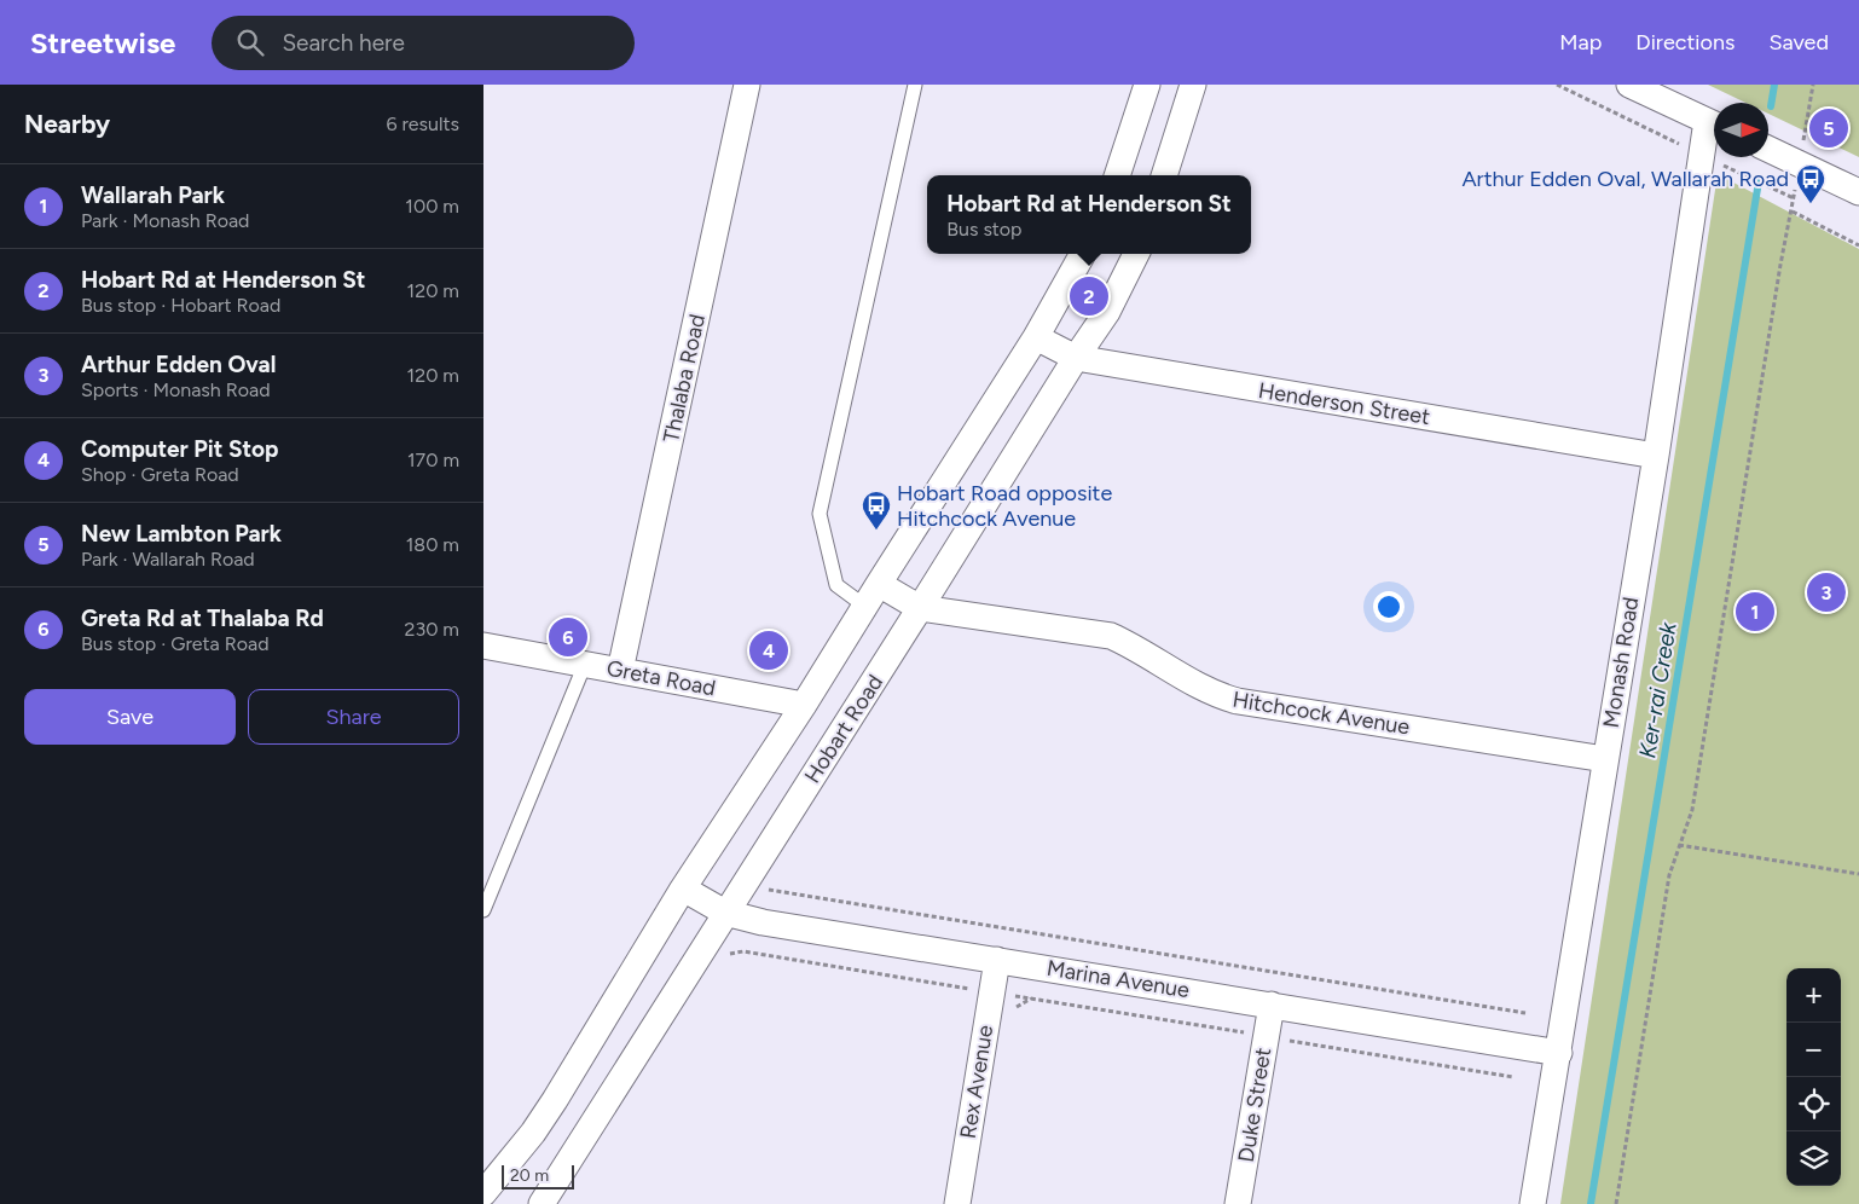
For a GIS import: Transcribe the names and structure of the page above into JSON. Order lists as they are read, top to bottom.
{
  "streets": {
    "street": [
      "Thalaba Road",
      "Henderson Street",
      "Monash Road",
      "Greta Road",
      "Hitchcock Avenue",
      "Hobart Road",
      "Marina Avenue",
      "Rex Avenue",
      "Duke Street"
    ]
  },
  "crossings": [
    ["Thalaba Road", "Greta Road"],
    ["Henderson Street", "Monash Road"],
    ["Henderson Street", "Hobart Road"],
    ["Monash Road", "Hitchcock Avenue"],
    ["Monash Road", "Marina Avenue"],
    ["Hitchcock Avenue", "Hobart Road"],
    ["Hobart Road", "Marina Avenue"],
    ["Marina Avenue", "Rex Avenue"],
    ["Marina Avenue", "Duke Street"]
  ],
  "water": ["Ker-rai Creek"],
  "places": {
    "bus stop": ["Arthur Edden Oval, Wallarah Road", "Hobart Road opposite Hitchcock Avenue"]
  },
  "scale_bar": "20 m",
  "north": "right",
  "page": {
    "header": "Streetwise",
    "search": "Search here",
    "nav": ["Map", "Directions", "Saved"],
    "heading": ["Nearby", "6 results"],
    "pins": [
      "5",
      "2",
      "3",
      "1",
      "6",
      "4"
    ],
    "list": [
      {
        "mark": "1",
        "name": "Wallarah Park",
        "note": "Park · Monash Road",
        "value": "100 m"
      },
      {
        "mark": "2",
        "name": "Hobart Rd at Henderson St",
        "note": "Bus stop · Hobart Road",
        "value": "120 m"
      },
      {
        "mark": "3",
        "name": "Arthur Edden Oval",
        "note": "Sports · Monash Road",
        "value": "120 m"
      },
      {
        "mark": "4",
        "name": "Computer Pit Stop",
        "note": "Shop · Greta Road",
        "value": "170 m"
      },
      {
        "mark": "5",
        "name": "New Lambton Park",
        "note": "Park · Wallarah Road",
        "value": "180 m"
      },
      {
        "mark": "6",
        "name": "Greta Rd at Thalaba Rd",
        "note": "Bus stop · Greta Road",
        "value": "230 m"
      }
    ],
    "popup": ["Hobart Rd at Henderson St", "Bus stop"],
    "buttons": ["Save", "Share"],
    "map_buttons": ["+", "−"],
    "scale": "20 m"
  }
}
